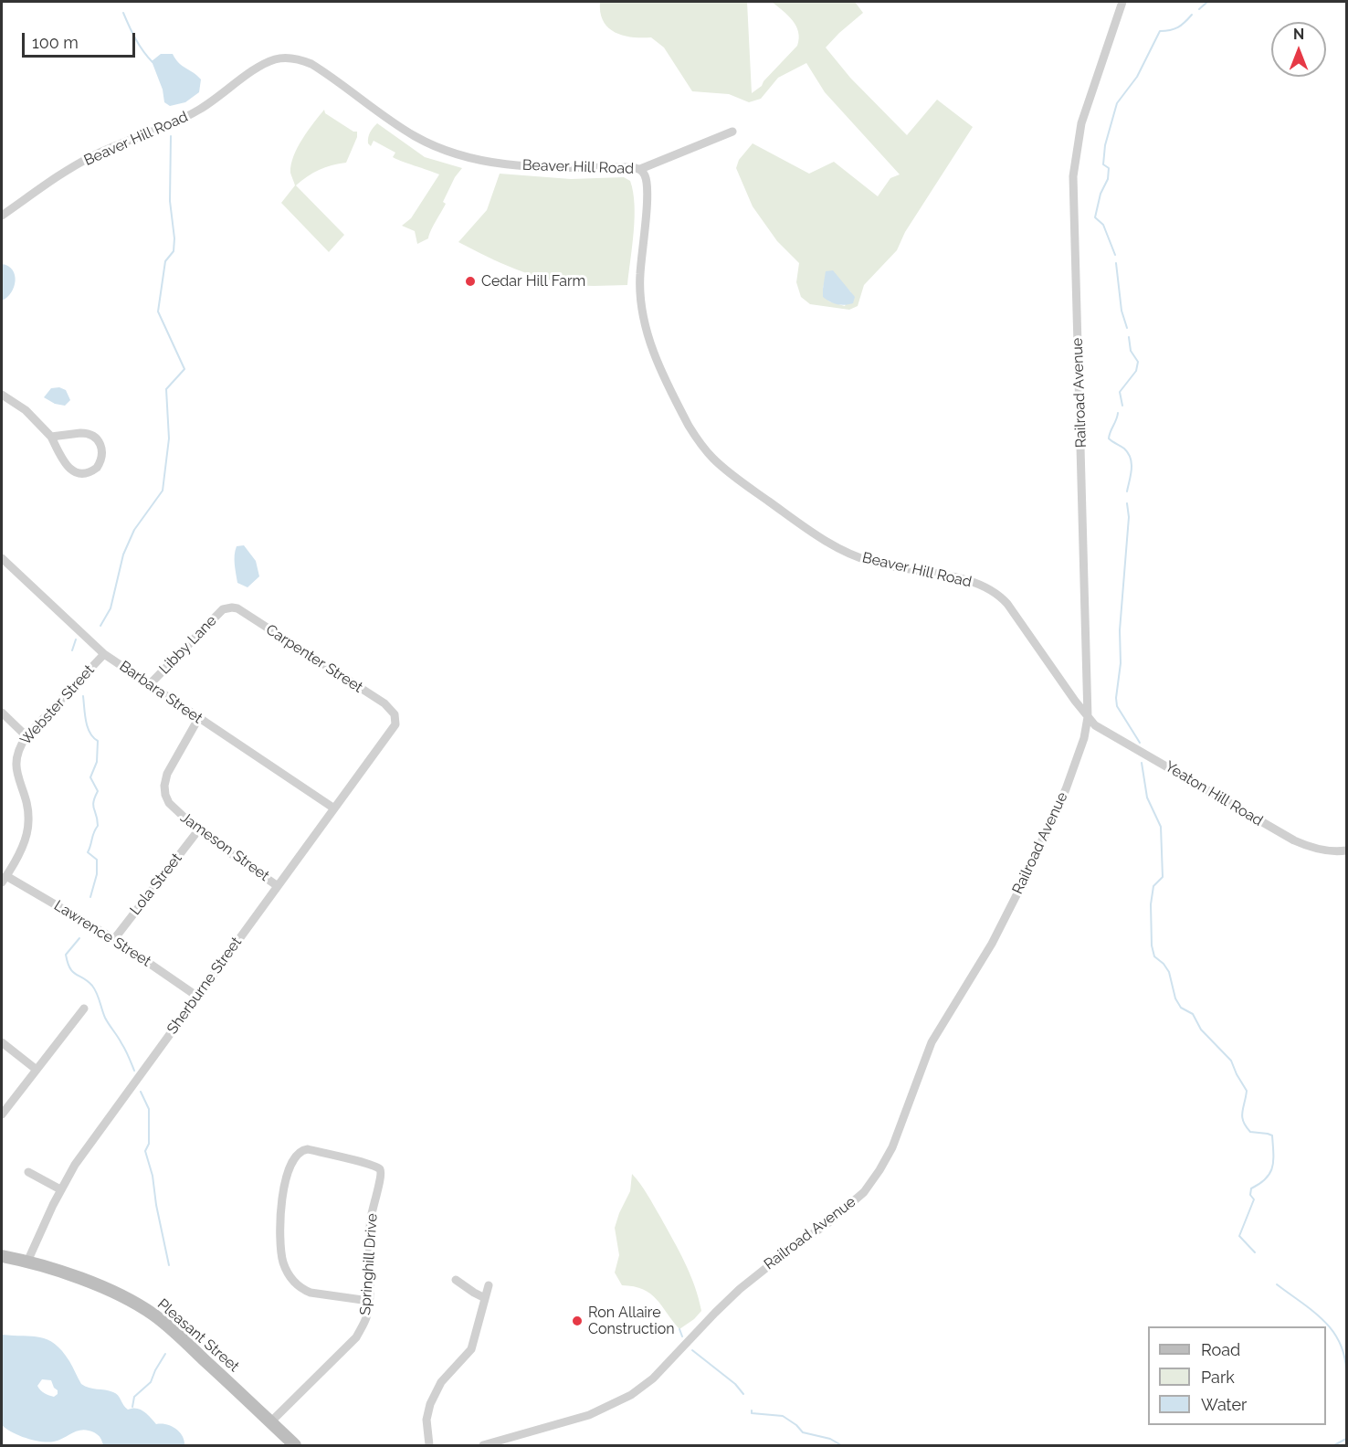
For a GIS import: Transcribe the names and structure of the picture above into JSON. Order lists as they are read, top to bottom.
{
  "streets": {
    "main road": ["Pleasant Street"],
    "street": [
      "Beaver Hill Road",
      "Railroad Avenue",
      "Libby Lane",
      "Carpenter Street",
      "Barbara Street",
      "Webster Street",
      "Yeaton Hill Road",
      "Jameson Street",
      "Lola Street",
      "Lawrence Street",
      "Sherburne Street",
      "Springhill Drive"
    ]
  },
  "crossings": [
    ["Beaver Hill Road", "Railroad Avenue"],
    ["Beaver Hill Road", "Yeaton Hill Road"],
    ["Railroad Avenue", "Yeaton Hill Road"],
    ["Libby Lane", "Carpenter Street"],
    ["Libby Lane", "Barbara Street"],
    ["Carpenter Street", "Sherburne Street"],
    ["Barbara Street", "Webster Street"],
    ["Barbara Street", "Jameson Street"],
    ["Barbara Street", "Sherburne Street"],
    ["Webster Street", "Lawrence Street"],
    ["Jameson Street", "Lola Street"],
    ["Jameson Street", "Sherburne Street"],
    ["Lola Street", "Lawrence Street"],
    ["Lawrence Street", "Sherburne Street"],
    ["Sherburne Street", "Pleasant Street"],
    ["Springhill Drive", "Pleasant Street"]
  ],
  "places": ["Cedar Hill Farm", "Ron Allaire Construction"],
  "legend": ["Road", "Park", "Water"],
  "scale_bar": "100 m",
  "north": "top"
}
